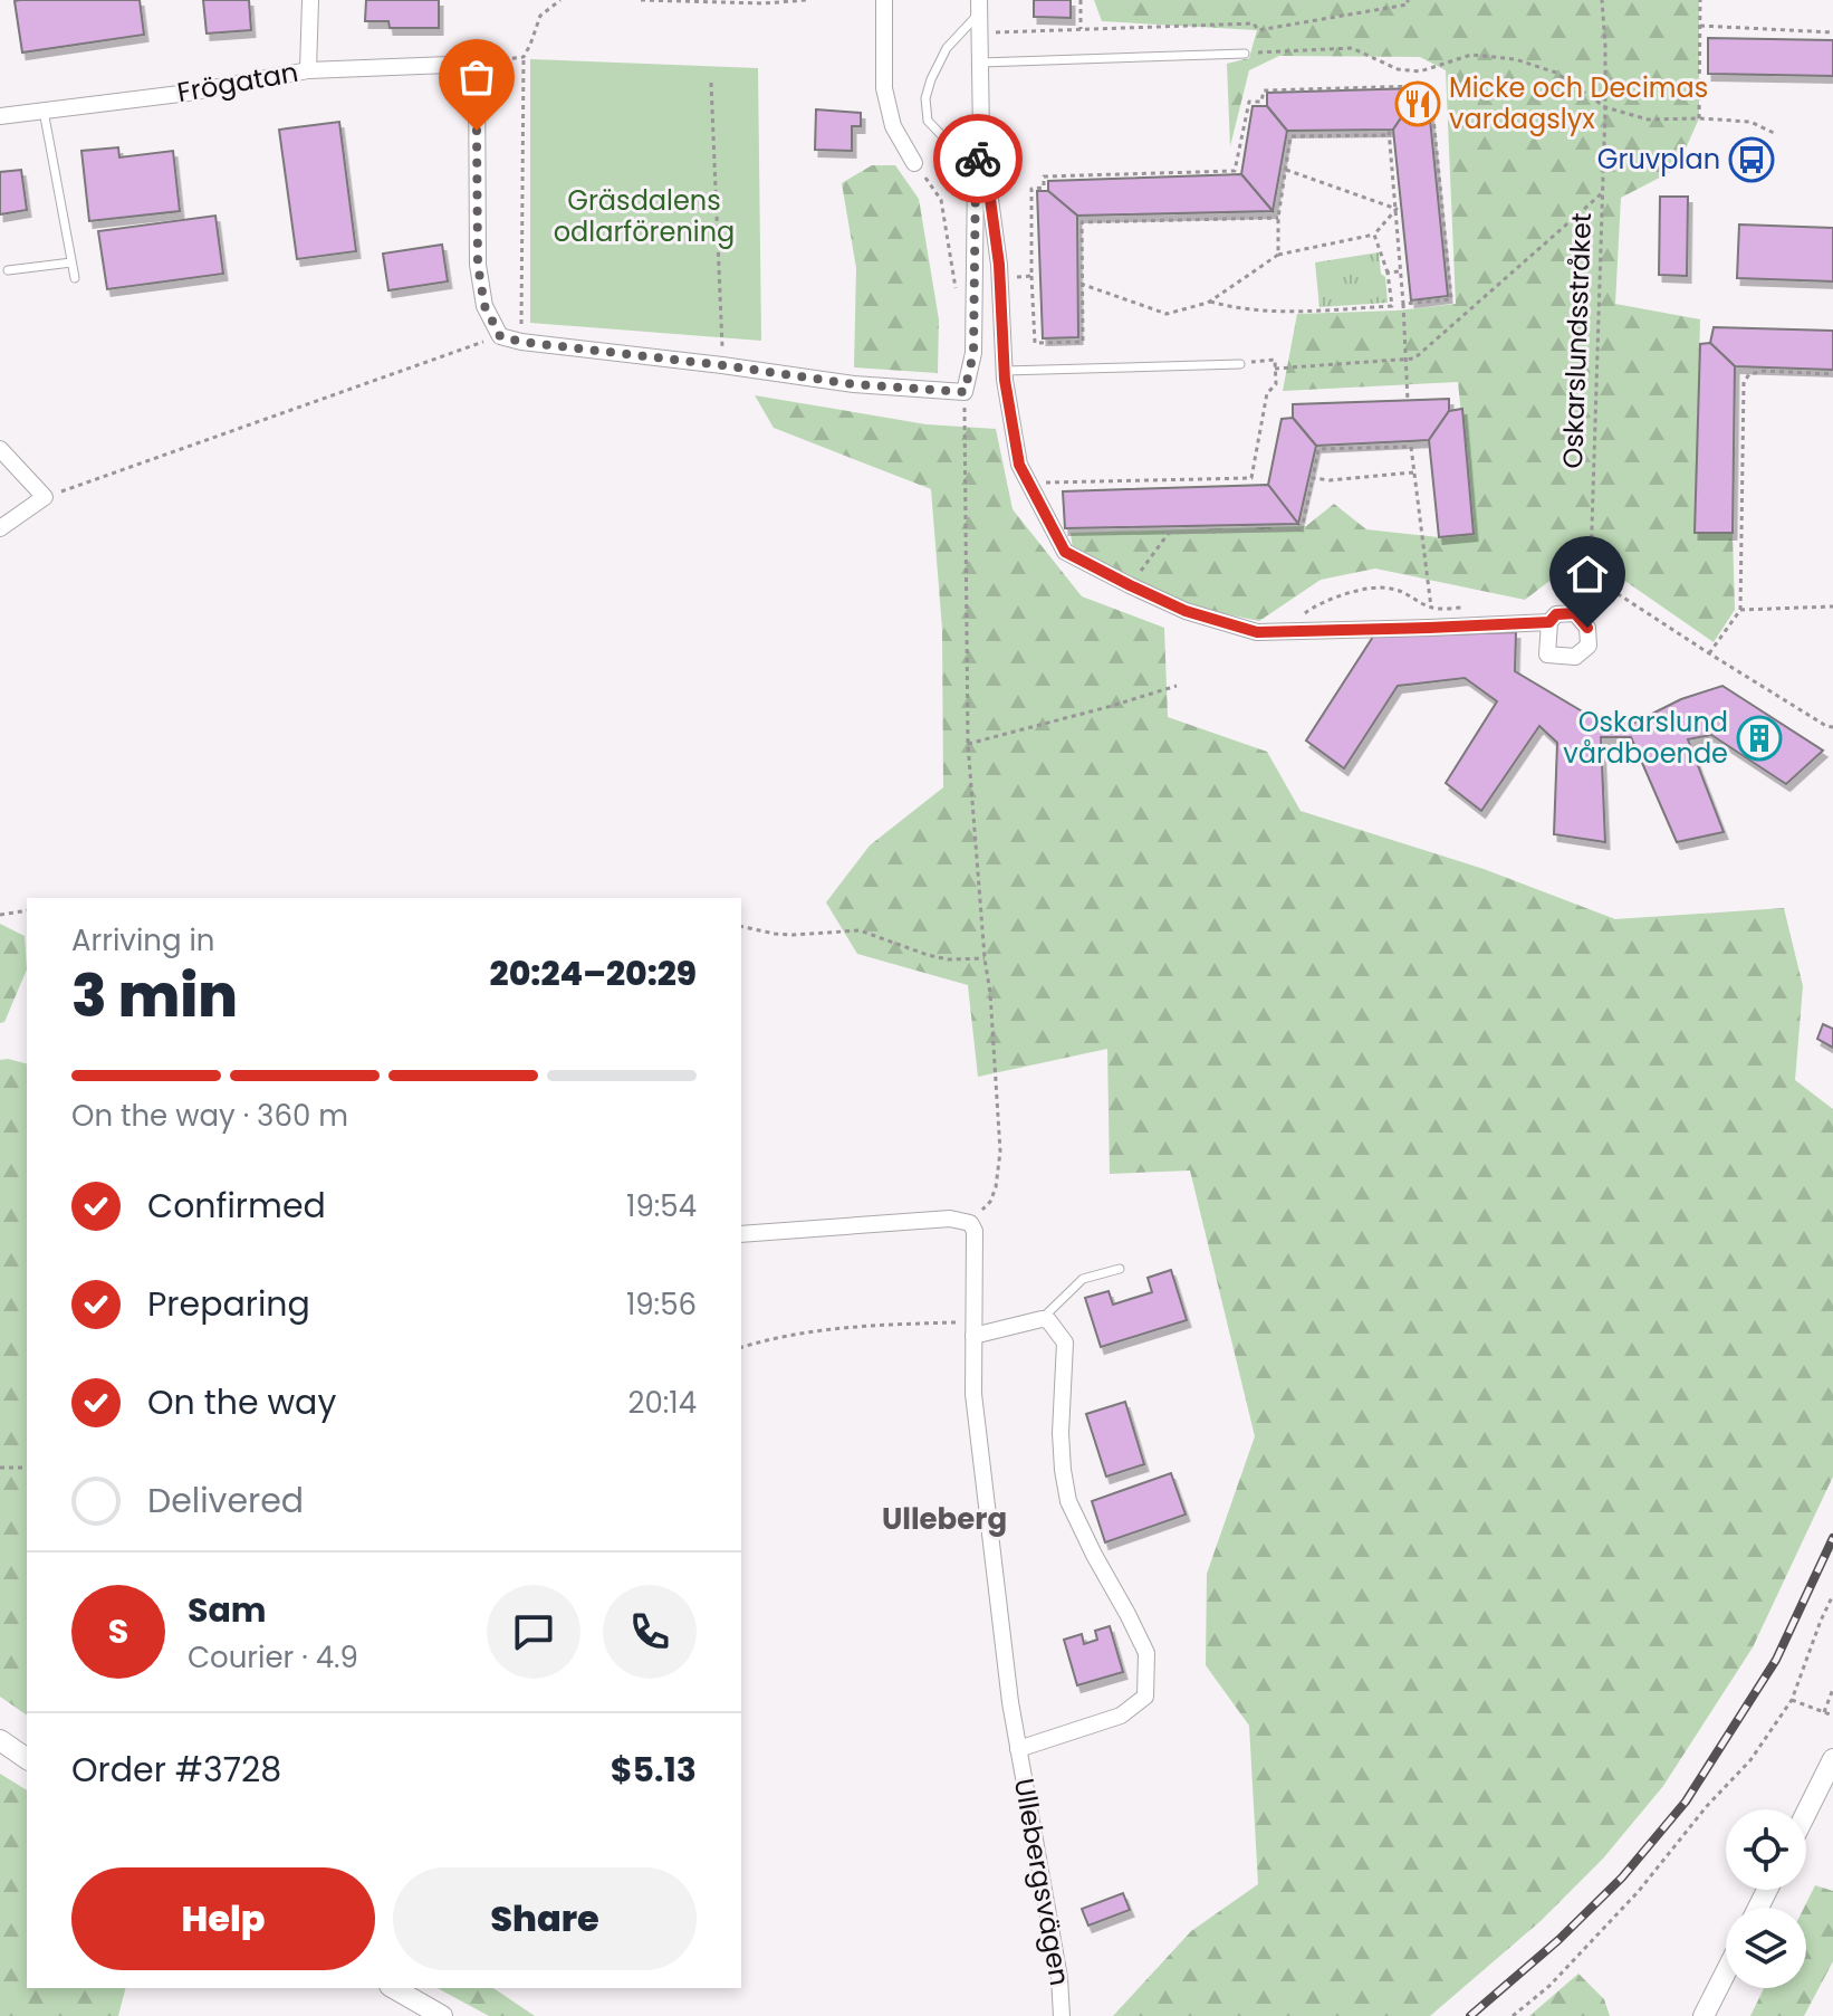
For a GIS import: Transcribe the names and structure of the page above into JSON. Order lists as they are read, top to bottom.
{
  "streets": {
    "street": ["Frögatan", "Ullebergsvägen"],
    "path": ["Oskarslundsstråket"]
  },
  "districts": ["Ulleberg"],
  "parks": ["Gräsdalens odlarförening"],
  "places": {
    "restaurant": ["Micke och Decimas vardagslyx"],
    "bus stop": ["Gruvplan"],
    "building": ["Oskarslund vårdboende"]
  },
  "page": {
    "heading": ["3 min", "Arriving in", "20:24–20:29"],
    "panel": [
      "Sam",
      "Courier · 4.9",
      "Order #3728",
      "$5.13"
    ],
    "bar": "On the way · 360 m",
    "list": [
      ["Confirmed", "19:54"],
      ["Preparing", "19:56"],
      ["On the way", "20:14"],
      "Delivered"
    ],
    "round": "S",
    "buttons": ["Help", "Share"]
  }
}
